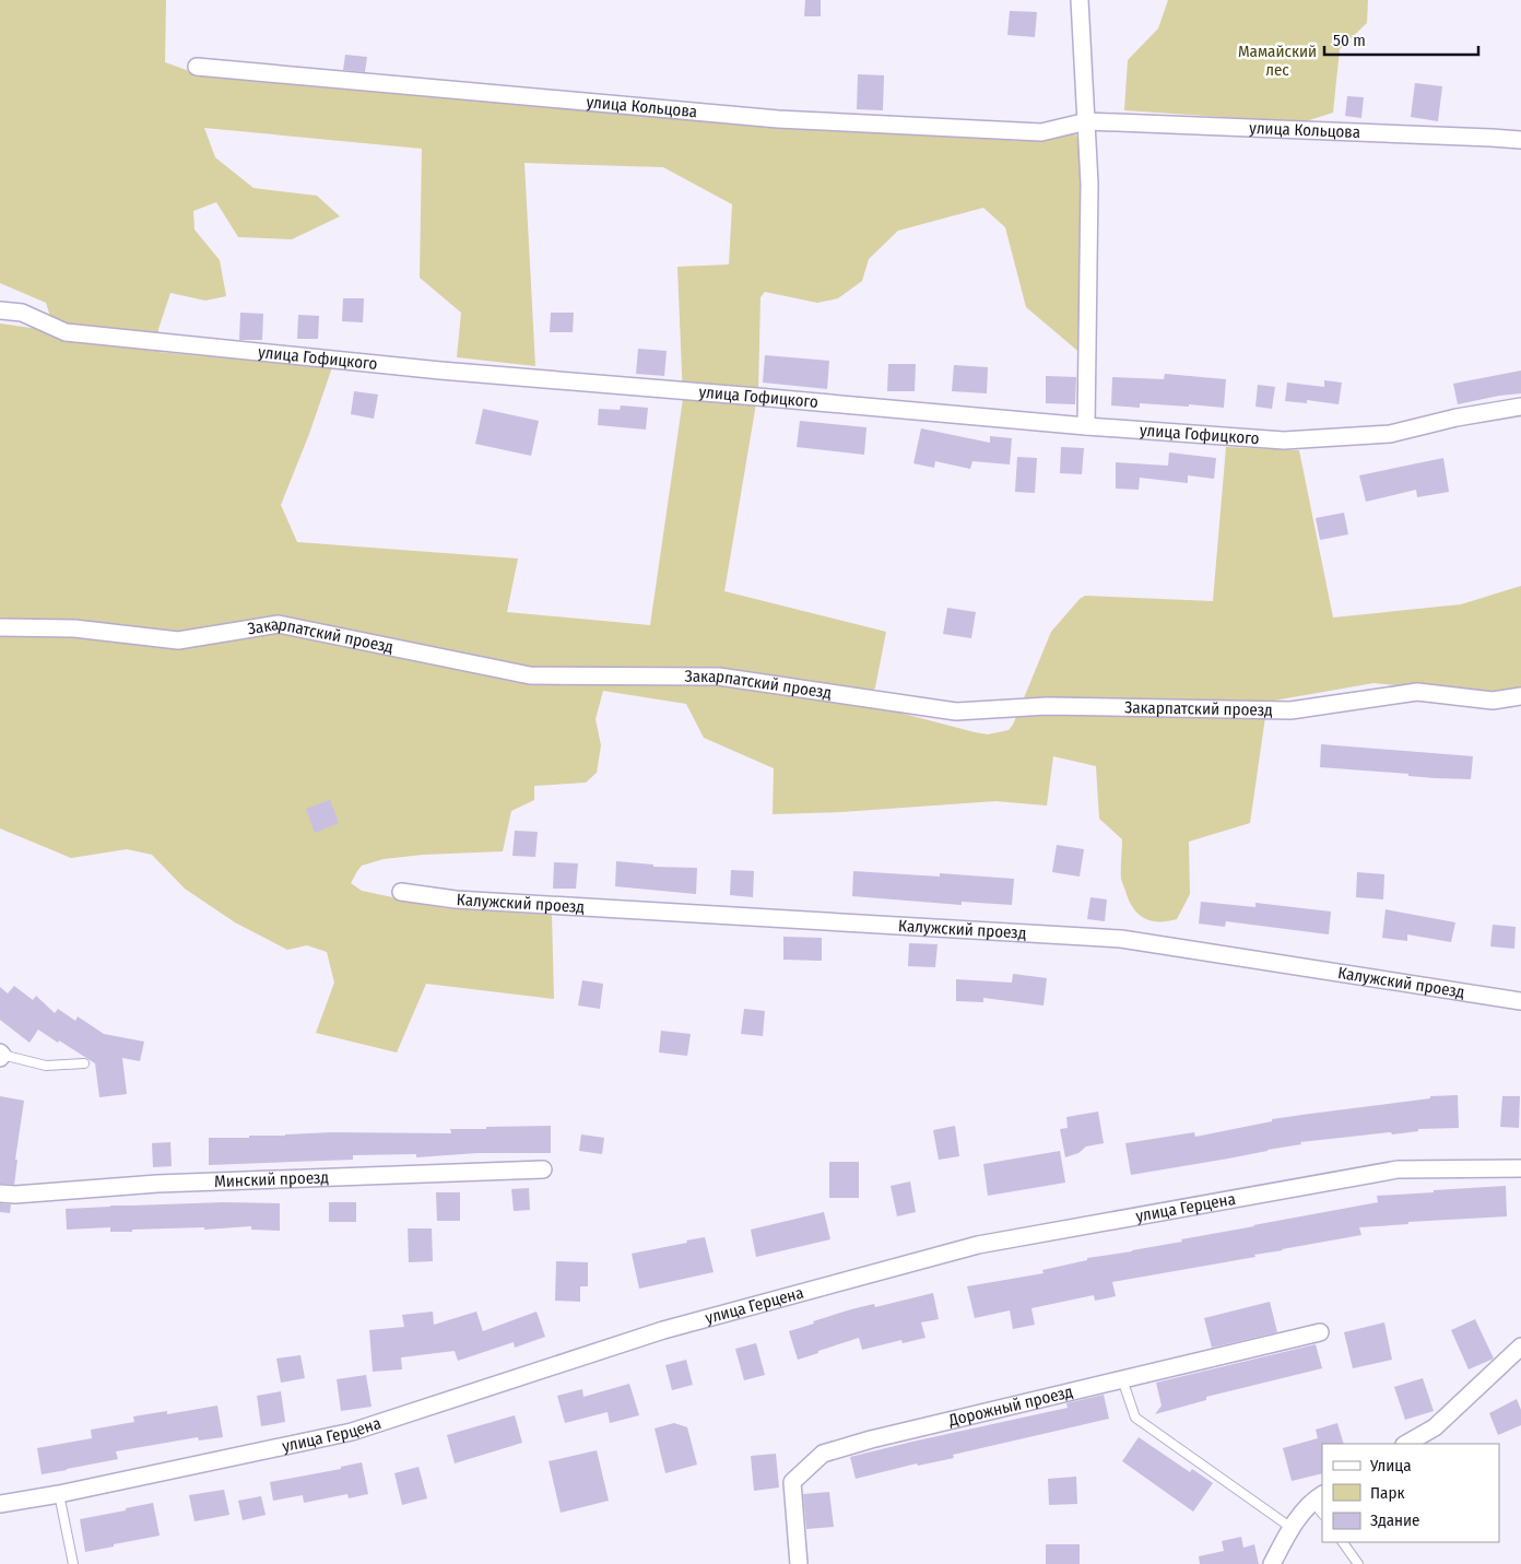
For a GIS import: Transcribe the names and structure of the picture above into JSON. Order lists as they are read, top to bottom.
{
  "streets": {
    "street": [
      "улица Кольцова",
      "улица Гофицкого",
      "Закарпатский проезд",
      "Калужский проезд",
      "Минский проезд",
      "улица Герцена",
      "Дорожный проезд"
    ]
  },
  "parks": ["Мамайский лес"],
  "legend": ["Улица", "Парк", "Здание"],
  "scale_bar": "50 m"
}
